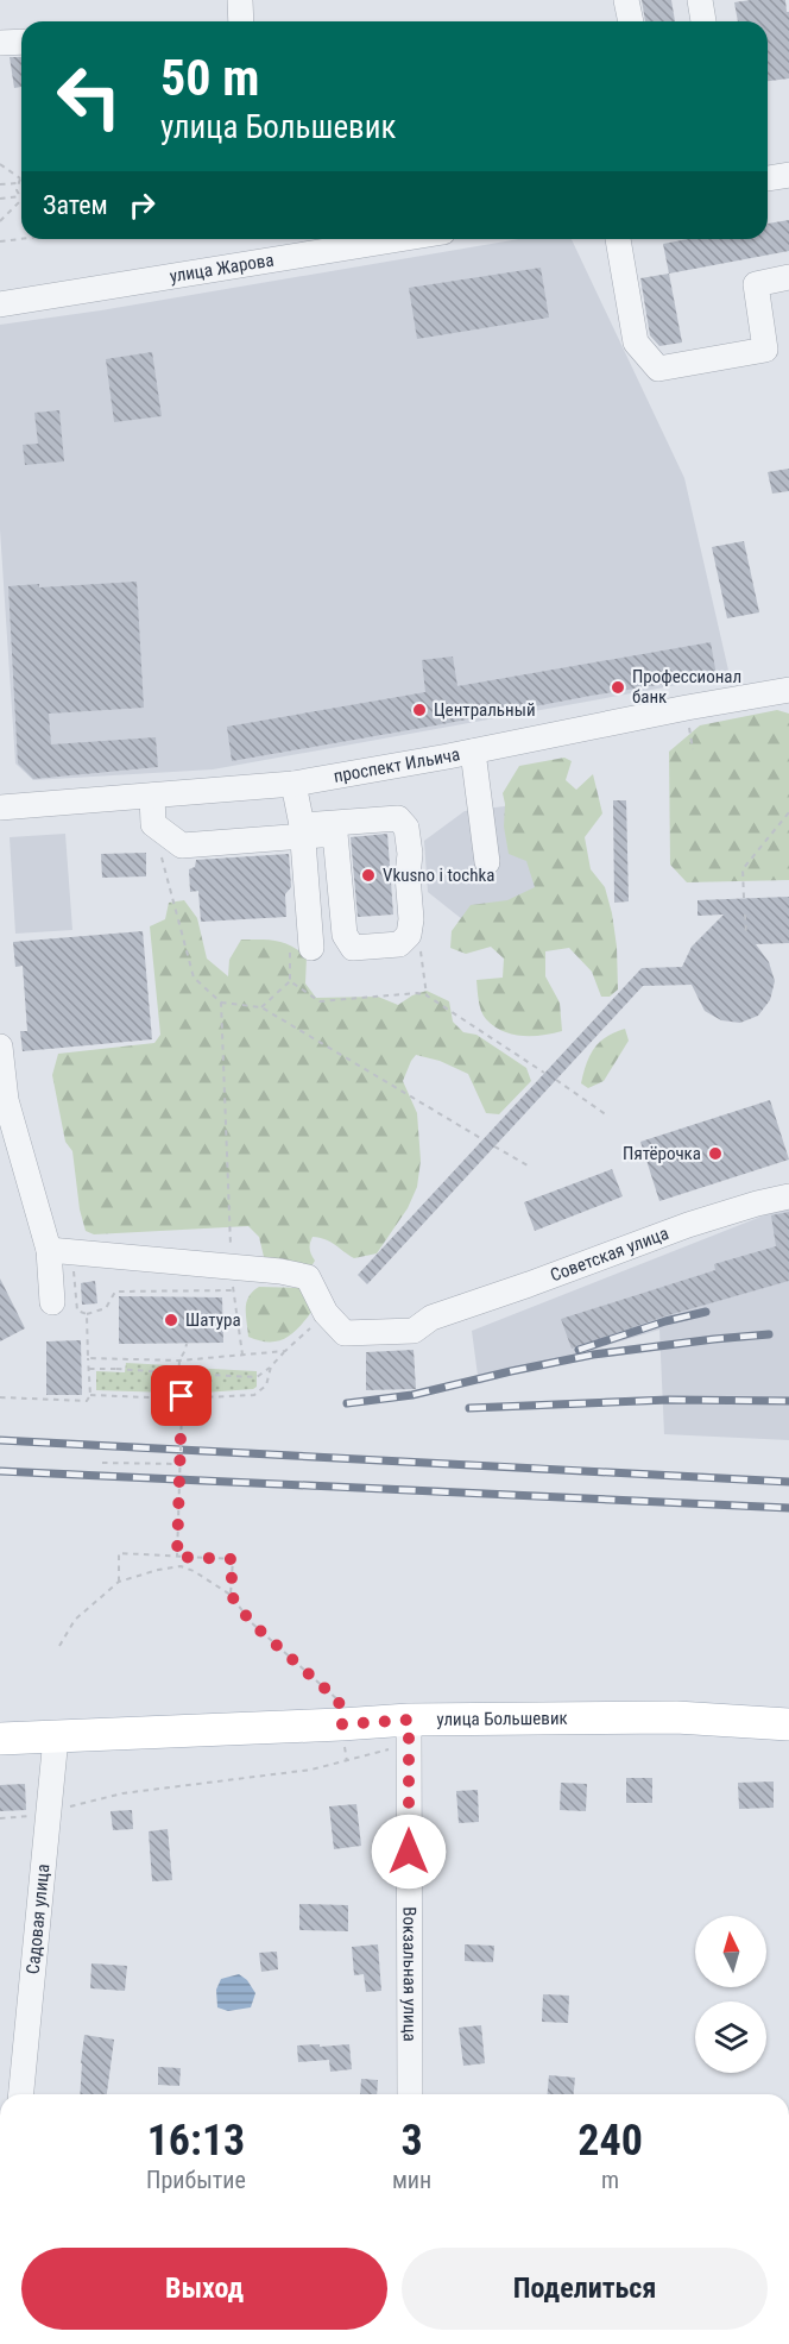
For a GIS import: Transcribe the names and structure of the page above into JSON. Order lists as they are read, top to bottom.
{
  "streets": {
    "main road": ["улица Большевик"],
    "street": [
      "улица Жарова",
      "проспект Ильича",
      "Советская улица",
      "Садовая улица",
      "Вокзальная улица"
    ]
  },
  "crossings": [
    ["улица Большевик", "Садовая улица"],
    ["улица Большевик", "Вокзальная улица"]
  ],
  "places": [
    "Профессионал банк",
    "Центральный",
    "Vkusno i tochka",
    "Пятёрочка",
    "Шатура"
  ],
  "north": "top",
  "page": {
    "turn": ["50 m", "улица Большевик"],
    "then": "Затем",
    "eta": [
      "16:13",
      "Прибытие",
      "3",
      "мин",
      "240",
      "m"
    ],
    "buttons": ["Выход", "Поделиться"]
  }
}
